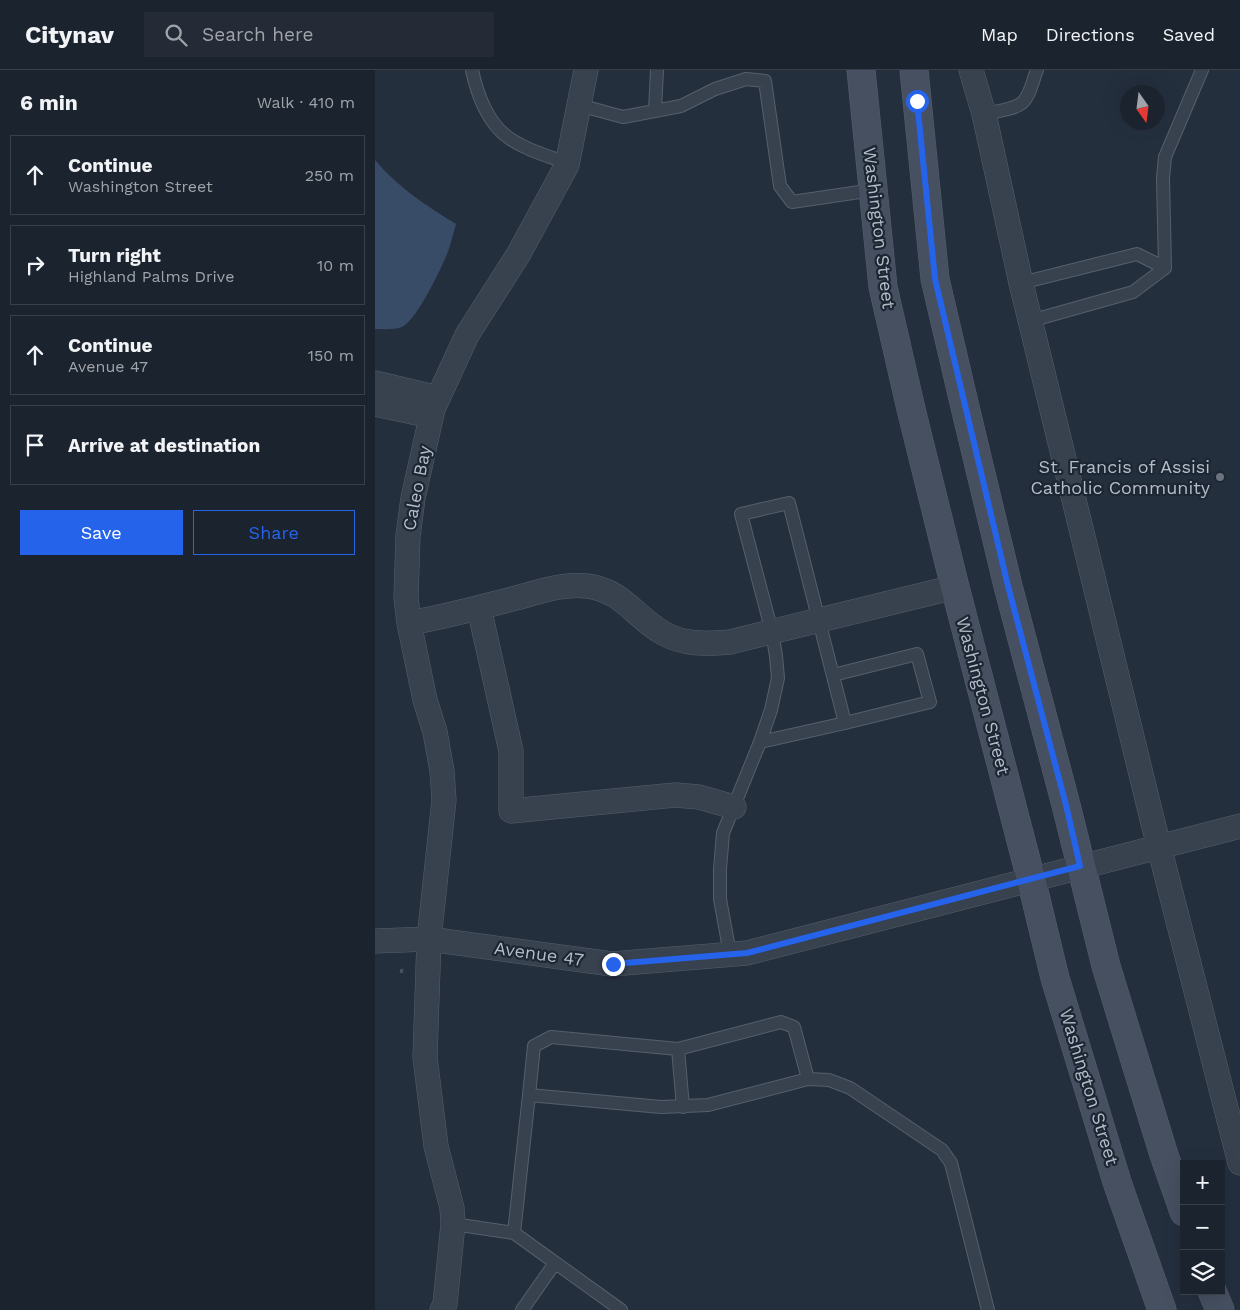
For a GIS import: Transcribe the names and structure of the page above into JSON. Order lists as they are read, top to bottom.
{
  "streets": {
    "main road": ["Washington Street"],
    "street": ["Caleo Bay", "Avenue 47"]
  },
  "crossings": [
    ["Washington Street", "Avenue 47"],
    ["Caleo Bay", "Avenue 47"]
  ],
  "places": ["St. Francis of Assisi Catholic Community"],
  "north": "bottom",
  "page": {
    "header": "Citynav",
    "search": "Search here",
    "nav": ["Map", "Directions", "Saved"],
    "heading": ["6 min", "Walk · 410 m"],
    "list": [
      ["Continue", "Washington Street", "250 m"],
      ["Turn right", "Highland Palms Drive", "10 m"],
      ["Continue", "Avenue 47", "150 m"],
      "Arrive at destination"
    ],
    "buttons": ["Save", "Share"],
    "map_buttons": ["+", "−"]
  }
}
